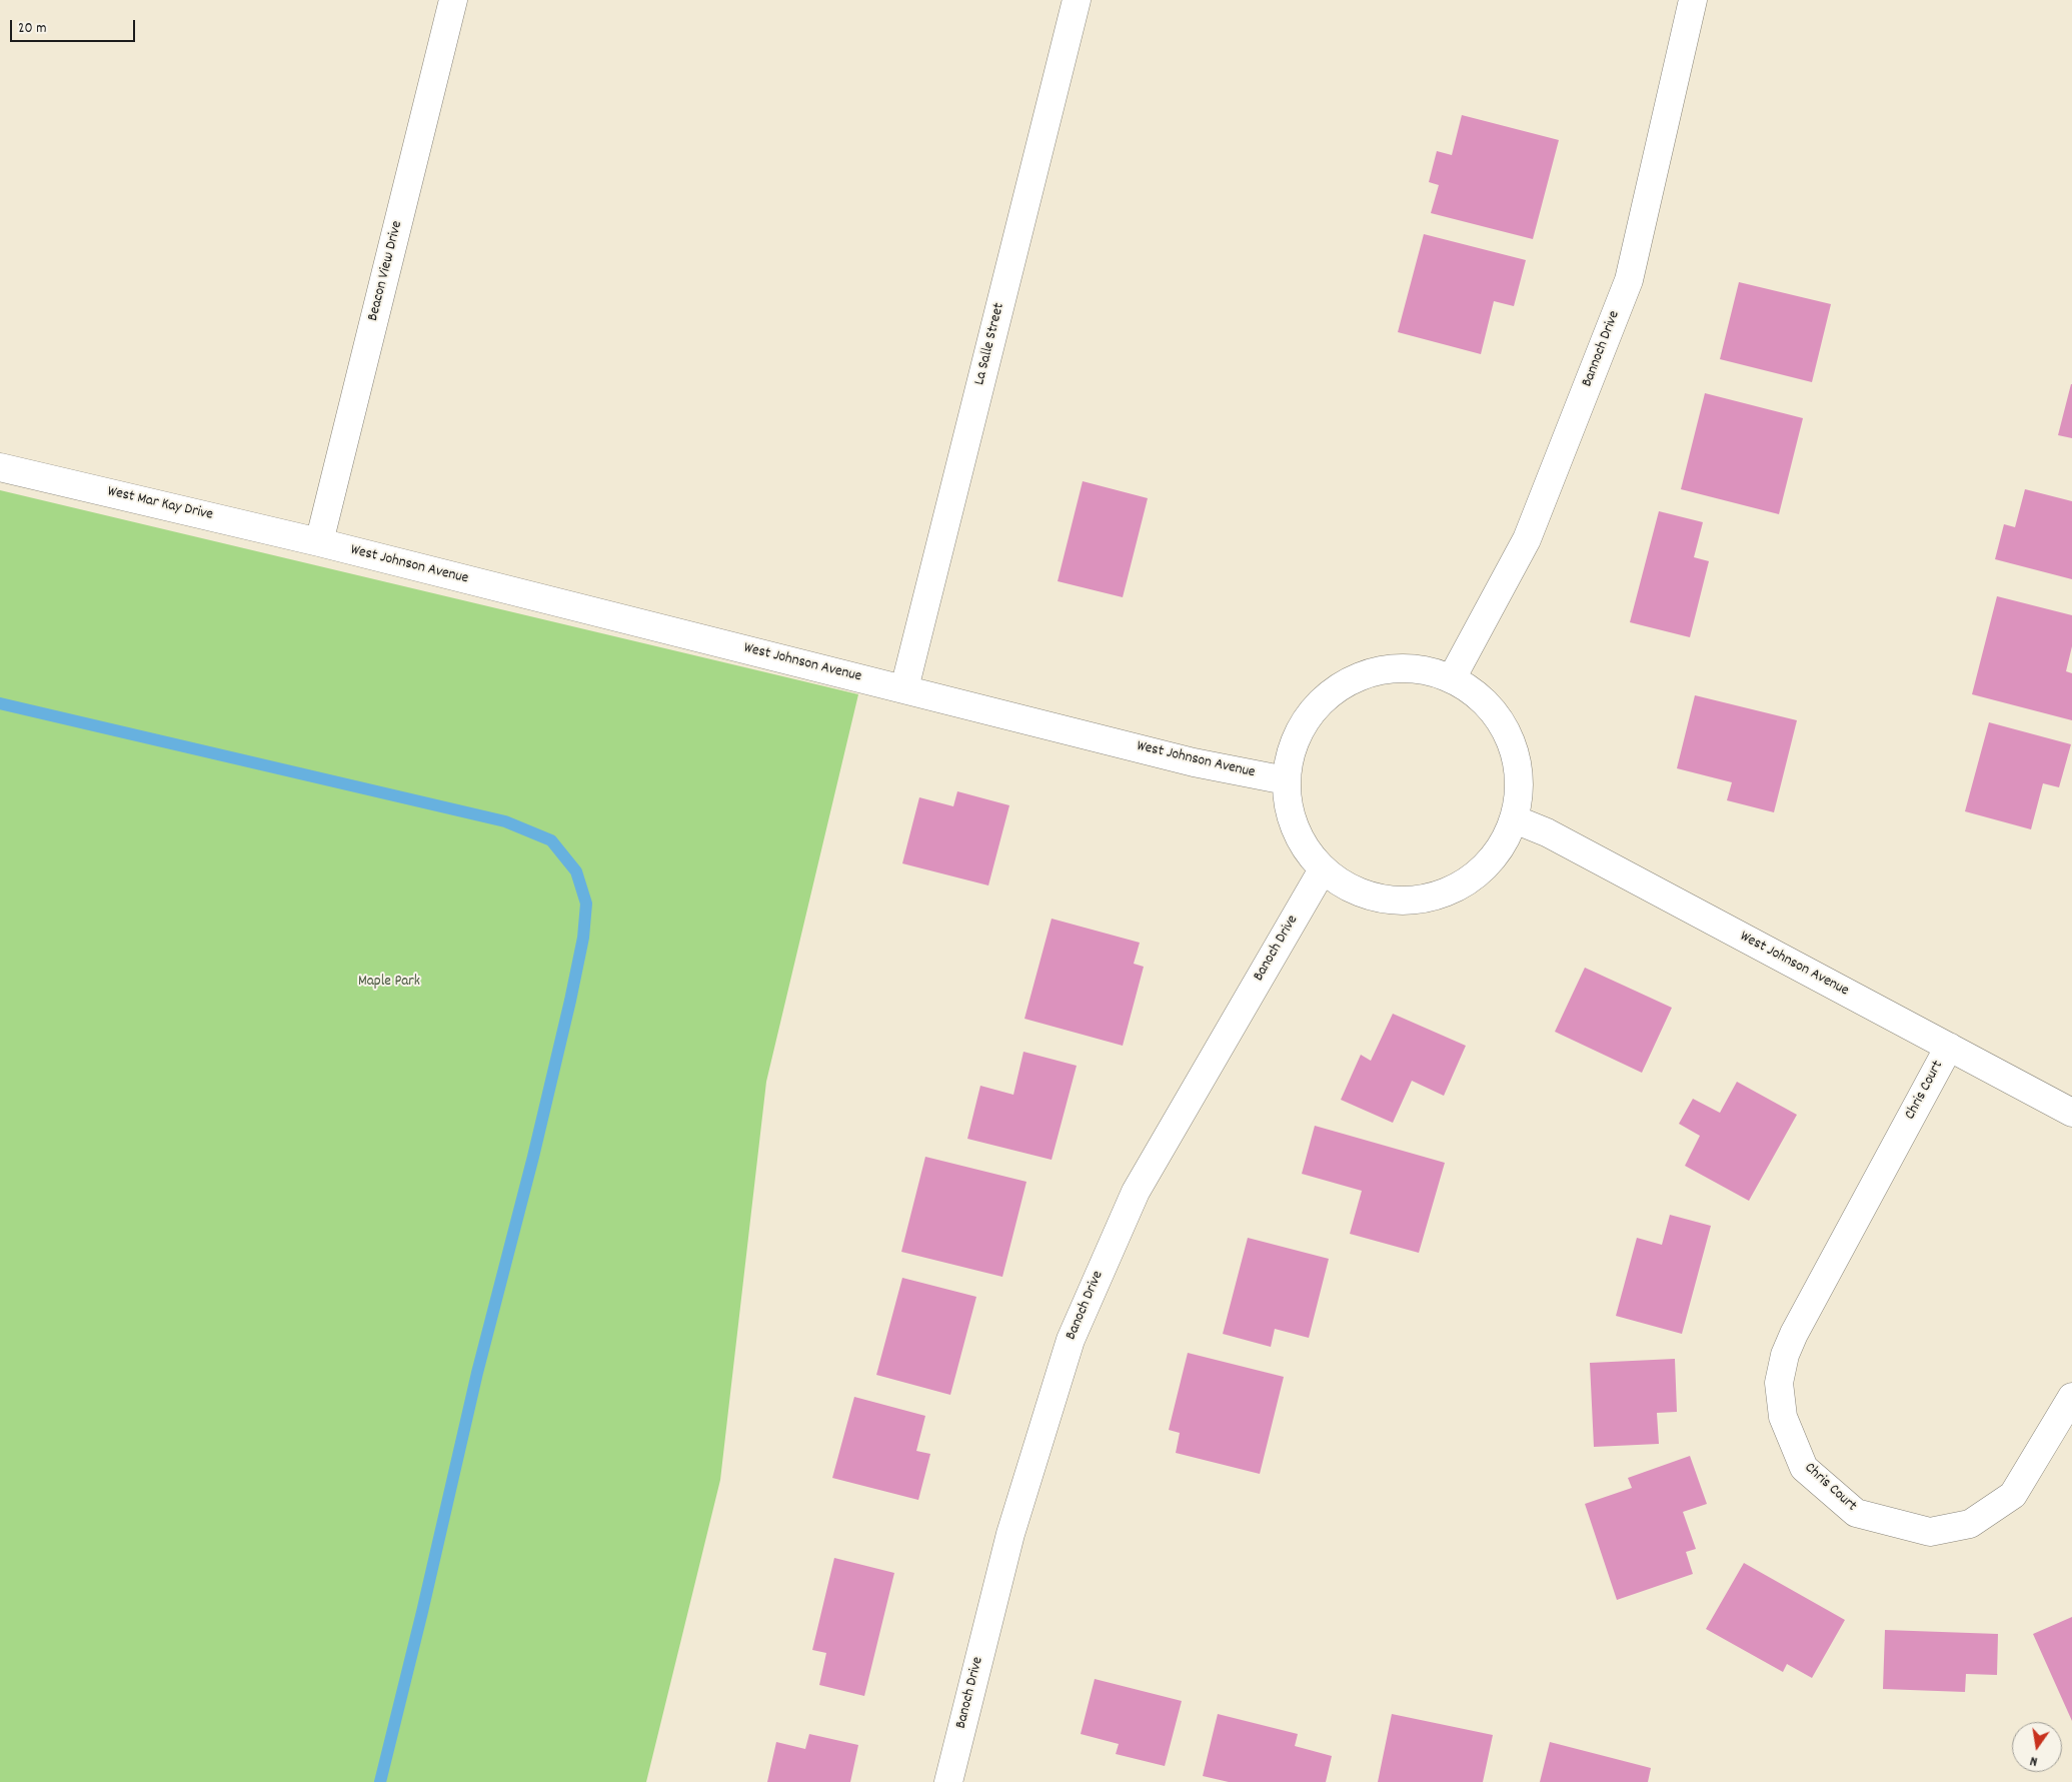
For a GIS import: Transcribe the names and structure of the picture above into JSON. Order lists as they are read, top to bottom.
{
  "streets": {
    "street": [
      "Beacon View Drive",
      "La Salle Street",
      "Bannoch Drive",
      "West Mar Kay Drive",
      "West Johnson Avenue",
      "Banoch Drive",
      "Chris Court"
    ]
  },
  "crossings": [
    ["Beacon View Drive", "West Mar Kay Drive"],
    ["Beacon View Drive", "West Johnson Avenue"],
    ["La Salle Street", "West Johnson Avenue"],
    ["West Mar Kay Drive", "West Johnson Avenue"],
    ["West Johnson Avenue", "Chris Court"]
  ],
  "parks": ["Maple Park"],
  "scale_bar": "20 m",
  "north": "bottom"
}
